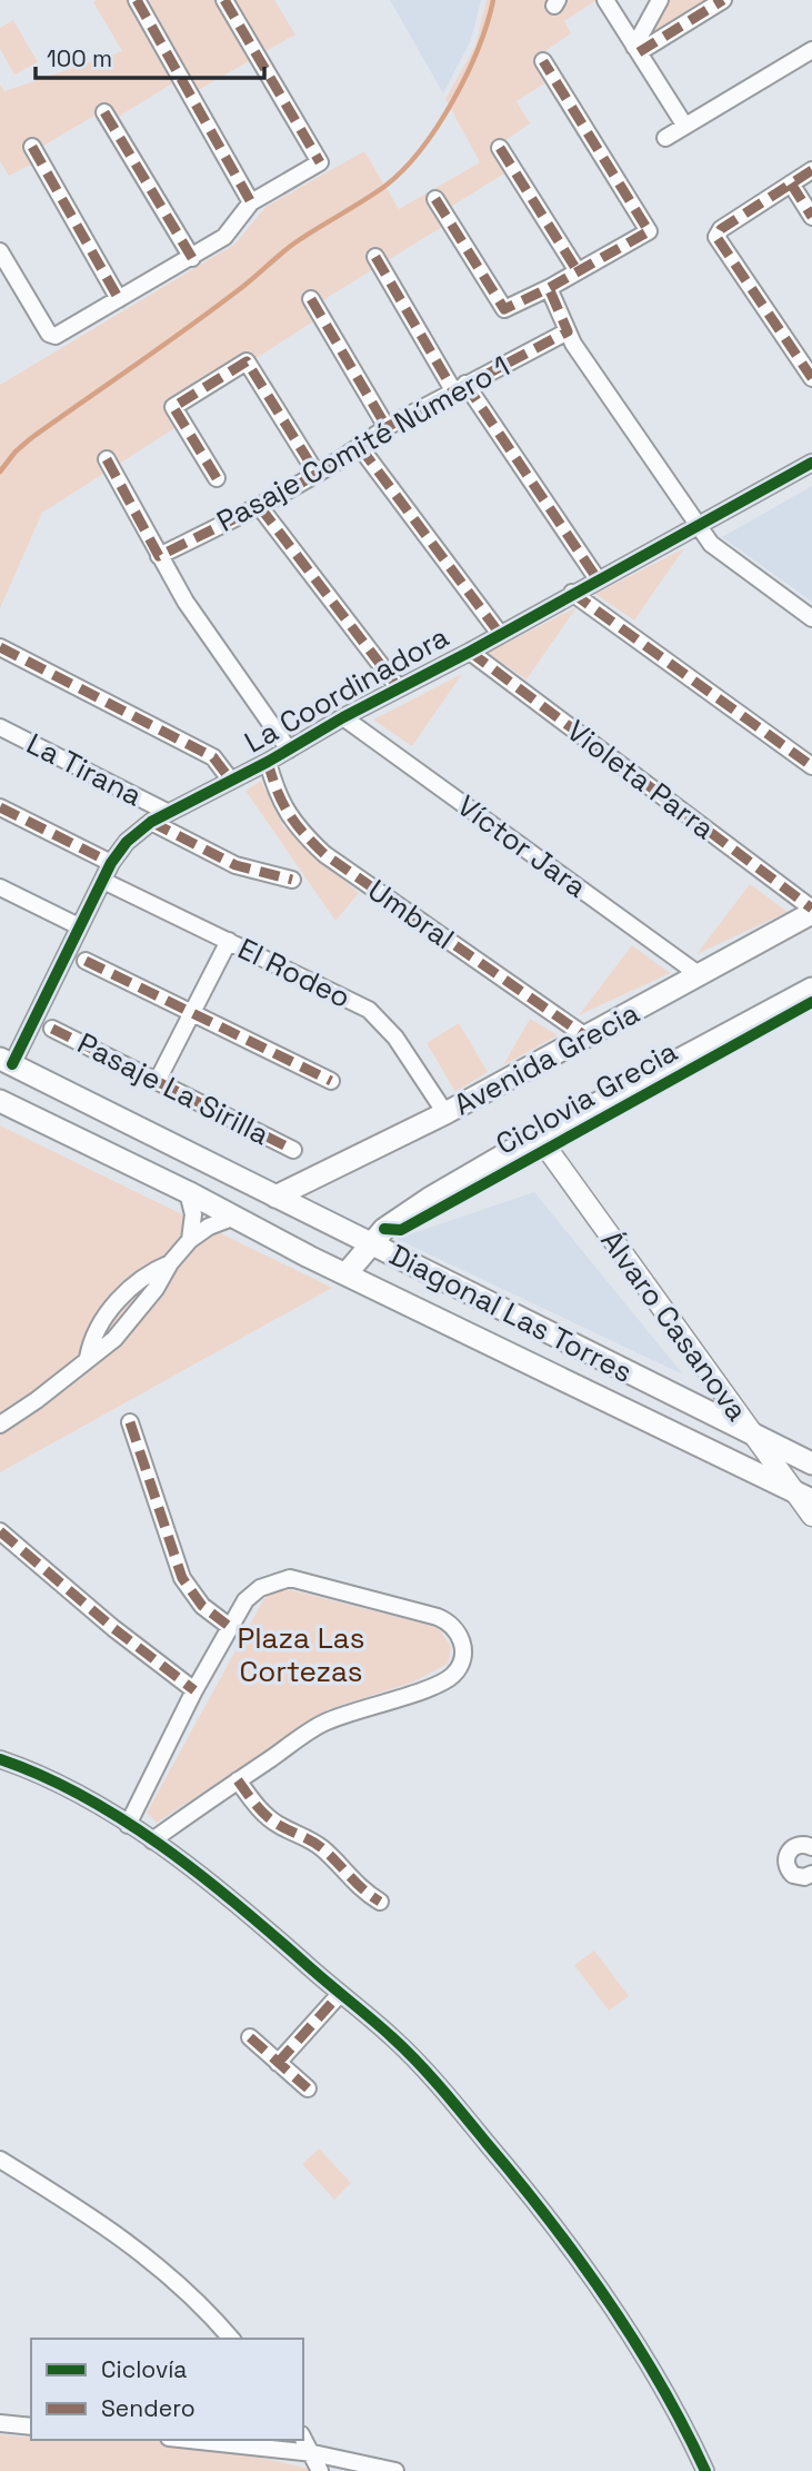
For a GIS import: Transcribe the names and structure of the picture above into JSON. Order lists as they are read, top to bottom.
{
  "streets": {
    "main road": ["Avenida Grecia", "Diagonal Las Torres"],
    "street": [
      "Pasaje Comité Número 1",
      "La Coordinadora",
      "La Tirana",
      "Violeta Parra",
      "Víctor Jara",
      "Umbral",
      "El Rodeo",
      "Pasaje La Sirilla",
      "Álvaro Casanova"
    ],
    "cycle path": ["Ciclovia Grecia"]
  },
  "crossings": [
    ["La Coordinadora", "La Tirana"],
    ["La Coordinadora", "Violeta Parra"],
    ["La Coordinadora", "Víctor Jara"],
    ["La Coordinadora", "Umbral"],
    ["La Coordinadora", "El Rodeo"],
    ["La Coordinadora", "Diagonal Las Torres"],
    ["Violeta Parra", "Avenida Grecia"],
    ["Víctor Jara", "Avenida Grecia"],
    ["Umbral", "Avenida Grecia"],
    ["El Rodeo", "Avenida Grecia"],
    ["Avenida Grecia", "Diagonal Las Torres"],
    ["Diagonal Las Torres", "Álvaro Casanova"]
  ],
  "parks": ["Plaza Las Cortezas"],
  "legend": ["Ciclovía", "Sendero"],
  "scale_bar": "100 m"
}
